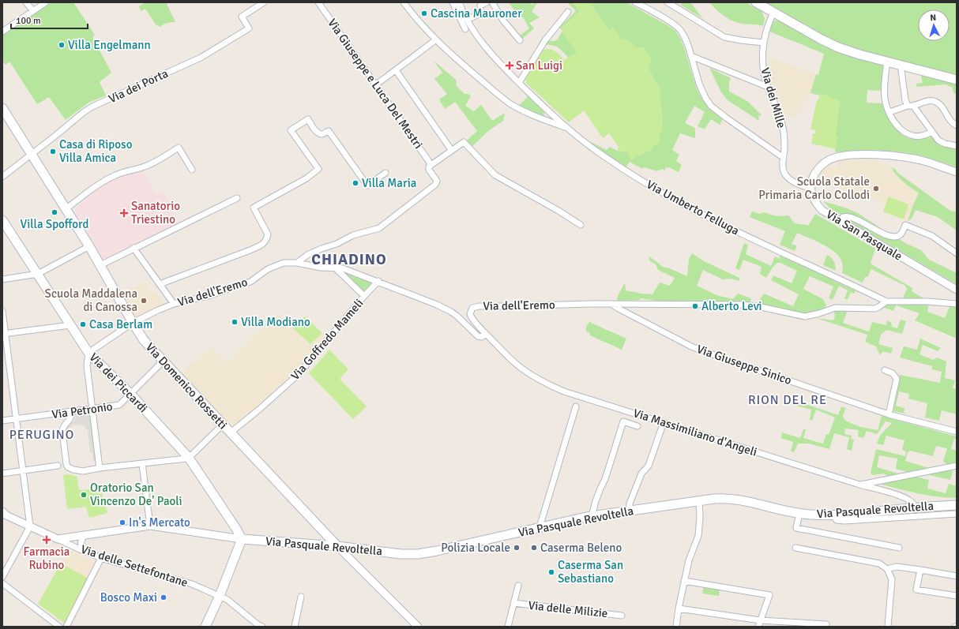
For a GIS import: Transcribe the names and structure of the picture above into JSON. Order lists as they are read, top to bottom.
{
  "streets": {
    "main road": ["Via dei Piccardi", "Via Domenico Rossetti", "Via Pasquale Revoltella"],
    "street": [
      "Via Giuseppe e Luca Del Mestri",
      "Via dei Porta",
      "Via dei Mille",
      "Via Umberto Felluga",
      "Via San Pasquale",
      "Via dell'Eremo",
      "Via Goffredo Mameli",
      "Via Giuseppe Sinico",
      "Via Petronio",
      "Via Massimiliano d'Angeli",
      "Via delle Settefontane",
      "Via delle Milizie"
    ]
  },
  "crossings": [
    ["Via dei Porta", "Via Domenico Rossetti"],
    ["Via dei Mille", "Via San Pasquale"],
    ["Via Umberto Felluga", "Via dell'Eremo"],
    ["Via dell'Eremo", "Via Goffredo Mameli"],
    ["Via dell'Eremo", "Via Giuseppe Sinico"],
    ["Via dell'Eremo", "Via dei Piccardi"],
    ["Via dell'Eremo", "Via Domenico Rossetti"],
    ["Via dell'Eremo", "Via Massimiliano d'Angeli"],
    ["Via Goffredo Mameli", "Via Domenico Rossetti"],
    ["Via dei Piccardi", "Via Petronio"],
    ["Via dei Piccardi", "Via Pasquale Revoltella"],
    ["Via Domenico Rossetti", "Via Petronio"],
    ["Via Domenico Rossetti", "Via Pasquale Revoltella"],
    ["Via Massimiliano d'Angeli", "Via Pasquale Revoltella"],
    ["Via Pasquale Revoltella", "Via delle Settefontane"]
  ],
  "districts": ["CHIADINO", "RION DEL RE", "PERUGINO"],
  "places": {
    "other": [
      "Cascina Mauroner",
      "Villa Engelmann",
      "Casa di Riposo Villa Amica",
      "Villa Maria",
      "Scuola Statale Primaria Carlo Collodi",
      "Villa Spofford",
      "Scuola Maddalena di Canossa",
      "Alberto Levi",
      "Villa Modiano",
      "Casa Berlam",
      "Oratorio San Vincenzo De' Paoli",
      "In's Mercato",
      "Polizia Locale",
      "Caserma Beleno",
      "Caserma San Sebastiano",
      "Bosco Maxi"
    ],
    "health": ["San Luigi", "Sanatorio Triestino", "Farmacia Rubino"]
  },
  "scale_bar": "100 m",
  "north": "top"
}
